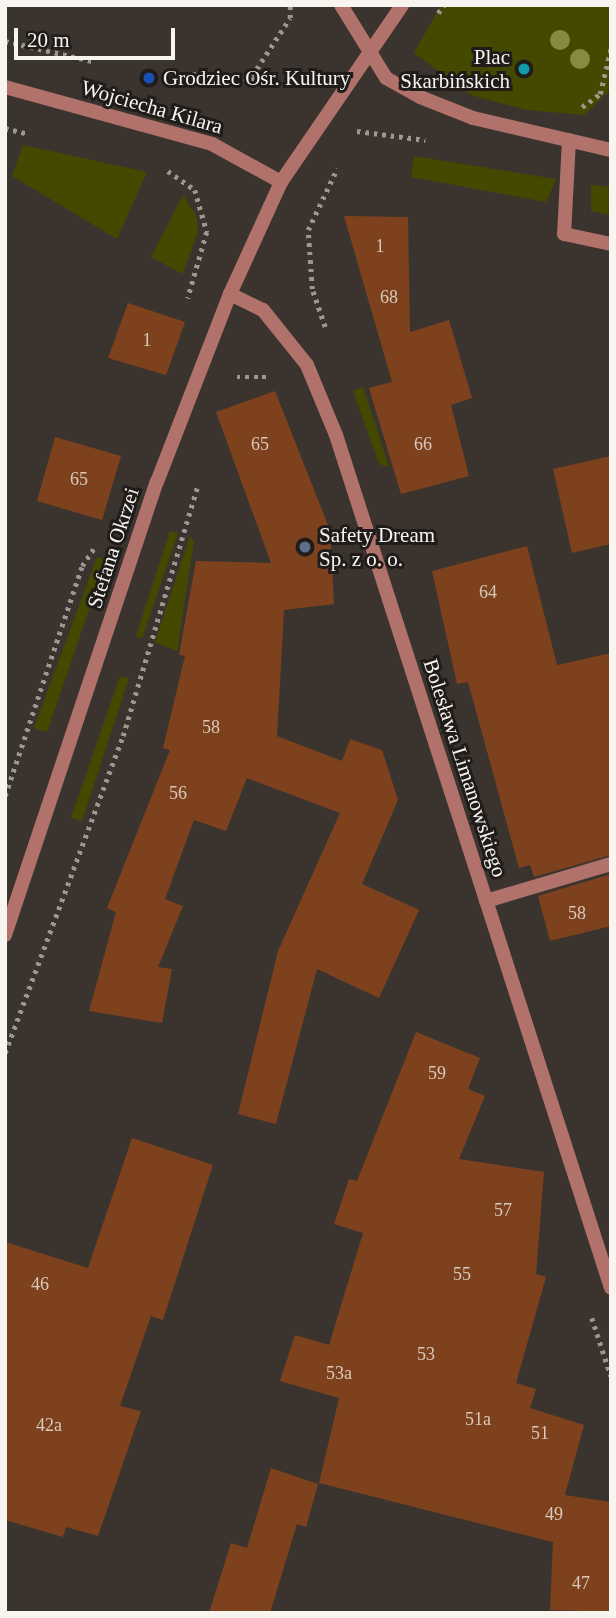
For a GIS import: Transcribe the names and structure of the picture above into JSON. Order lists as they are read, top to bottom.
{
  "streets": {
    "street": ["Wojciecha Kilara", "Stefana Okrzei", "Bolesława Limanowskiego"]
  },
  "crossings": [
    ["Wojciecha Kilara", "Stefana Okrzei"],
    ["Stefana Okrzei", "Bolesława Limanowskiego"]
  ],
  "places": ["Plac Skarbińskich", "Grodziec Ośr. Kultury", "Safety Dream Sp. z o. o."],
  "house_numbers": [
    "1",
    "68",
    "1",
    "65",
    "66",
    "65",
    "64",
    "58",
    "56",
    "58",
    "59",
    "57",
    "55",
    "46",
    "53",
    "53a",
    "51a",
    "42a",
    "51",
    "49",
    "47"
  ],
  "scale_bar": "20 m"
}
